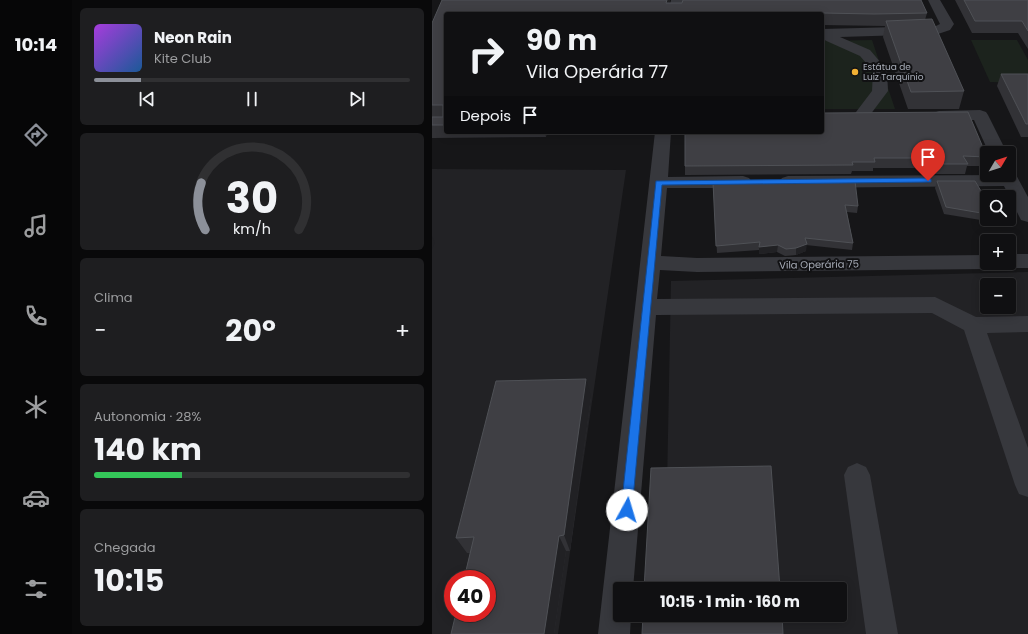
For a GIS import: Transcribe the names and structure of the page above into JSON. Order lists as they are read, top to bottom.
{
  "streets": {
    "street": ["Vila Operária 75"]
  },
  "places": ["Estátua de Luiz Tarquínio"],
  "north": "top right",
  "page": {
    "tabs": "10:14",
    "turn": ["90 m", "Vila Operária 77"],
    "song": ["Neon Rain", "Kite Club"],
    "then": "Depois",
    "map_buttons": ["+", "−"],
    "tile": [
      "Clima",
      ["Autonomia · 28%", "140 km"],
      ["Chegada", "10:15"]
    ],
    "heat": ["−", "20°", "+"],
    "limit": "40",
    "trip": "10:15 · 1 min · 160 m",
    "gauge": ["30", "km/h"]
  }
}
